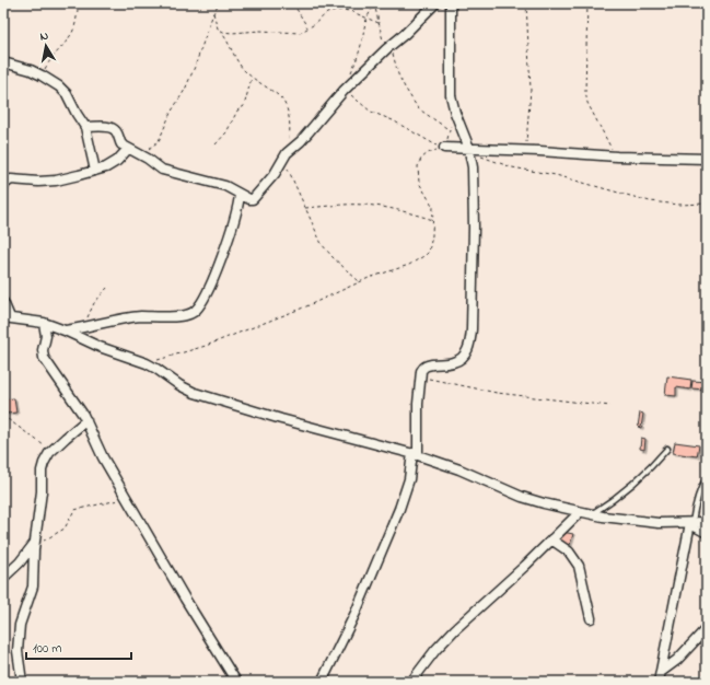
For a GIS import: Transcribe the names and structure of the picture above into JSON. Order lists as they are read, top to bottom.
{
  "scale_bar": "100 m",
  "north": "top"
}
